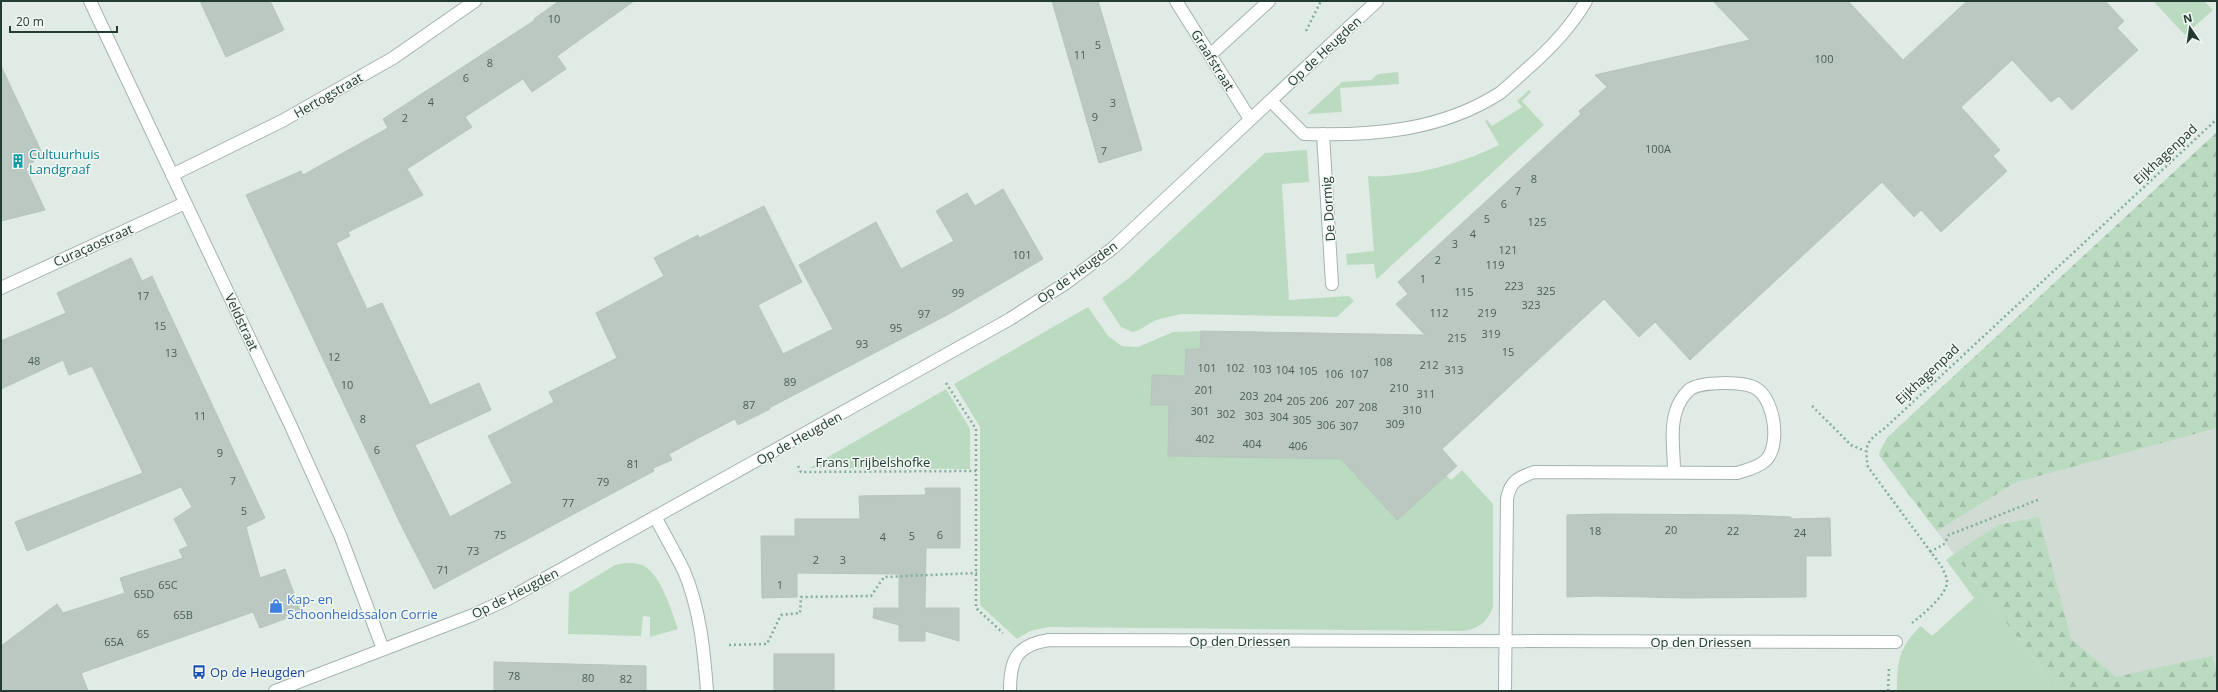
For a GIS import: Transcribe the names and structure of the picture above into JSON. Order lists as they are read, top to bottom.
{
  "streets": {
    "street": [
      "Op de Heugden",
      "Graafstraat",
      "Hertogstraat",
      "De Dormig",
      "Curaçaostraat",
      "Veldstraat",
      "Op den Driessen"
    ],
    "path": ["Eijkhagenpad", "Frans Trijbelshofke"]
  },
  "crossings": [
    ["Op de Heugden", "Graafstraat"],
    ["Op de Heugden", "Veldstraat"],
    ["Op de Heugden", "Frans Trijbelshofke"],
    ["Hertogstraat", "Veldstraat"],
    ["Curaçaostraat", "Veldstraat"]
  ],
  "places": {
    "building": ["Cultuurhuis Landgraaf"],
    "shop": ["Kap- en Schoonheidssalon Corrie"],
    "bus stop": ["Op de Heugden"]
  },
  "house_numbers": [
    "10",
    "5",
    "11",
    "100",
    "8",
    "6",
    "4",
    "3",
    "9",
    "2",
    "100A",
    "7",
    "8",
    "7",
    "6",
    "5",
    "125",
    "4",
    "3",
    "121",
    "101",
    "2",
    "119",
    "1",
    "223",
    "325",
    "115",
    "99",
    "17",
    "323",
    "112",
    "219",
    "97",
    "15",
    "95",
    "319",
    "215",
    "93",
    "15",
    "13",
    "12",
    "48",
    "108",
    "212",
    "101",
    "102",
    "103",
    "104",
    "313",
    "105",
    "106",
    "107",
    "89",
    "10",
    "210",
    "201",
    "311",
    "203",
    "204",
    "205",
    "206",
    "207",
    "87",
    "208",
    "310",
    "301",
    "302",
    "11",
    "303",
    "304",
    "8",
    "305",
    "309",
    "306",
    "307",
    "402",
    "404",
    "406",
    "6",
    "9",
    "81",
    "7",
    "79",
    "77",
    "5",
    "20",
    "18",
    "22",
    "24",
    "75",
    "6",
    "5",
    "4",
    "73",
    "2",
    "3",
    "71",
    "65C",
    "1",
    "65D",
    "65B",
    "65",
    "65A",
    "78",
    "80",
    "82"
  ],
  "scale_bar": "20 m",
  "north": "top"
}
